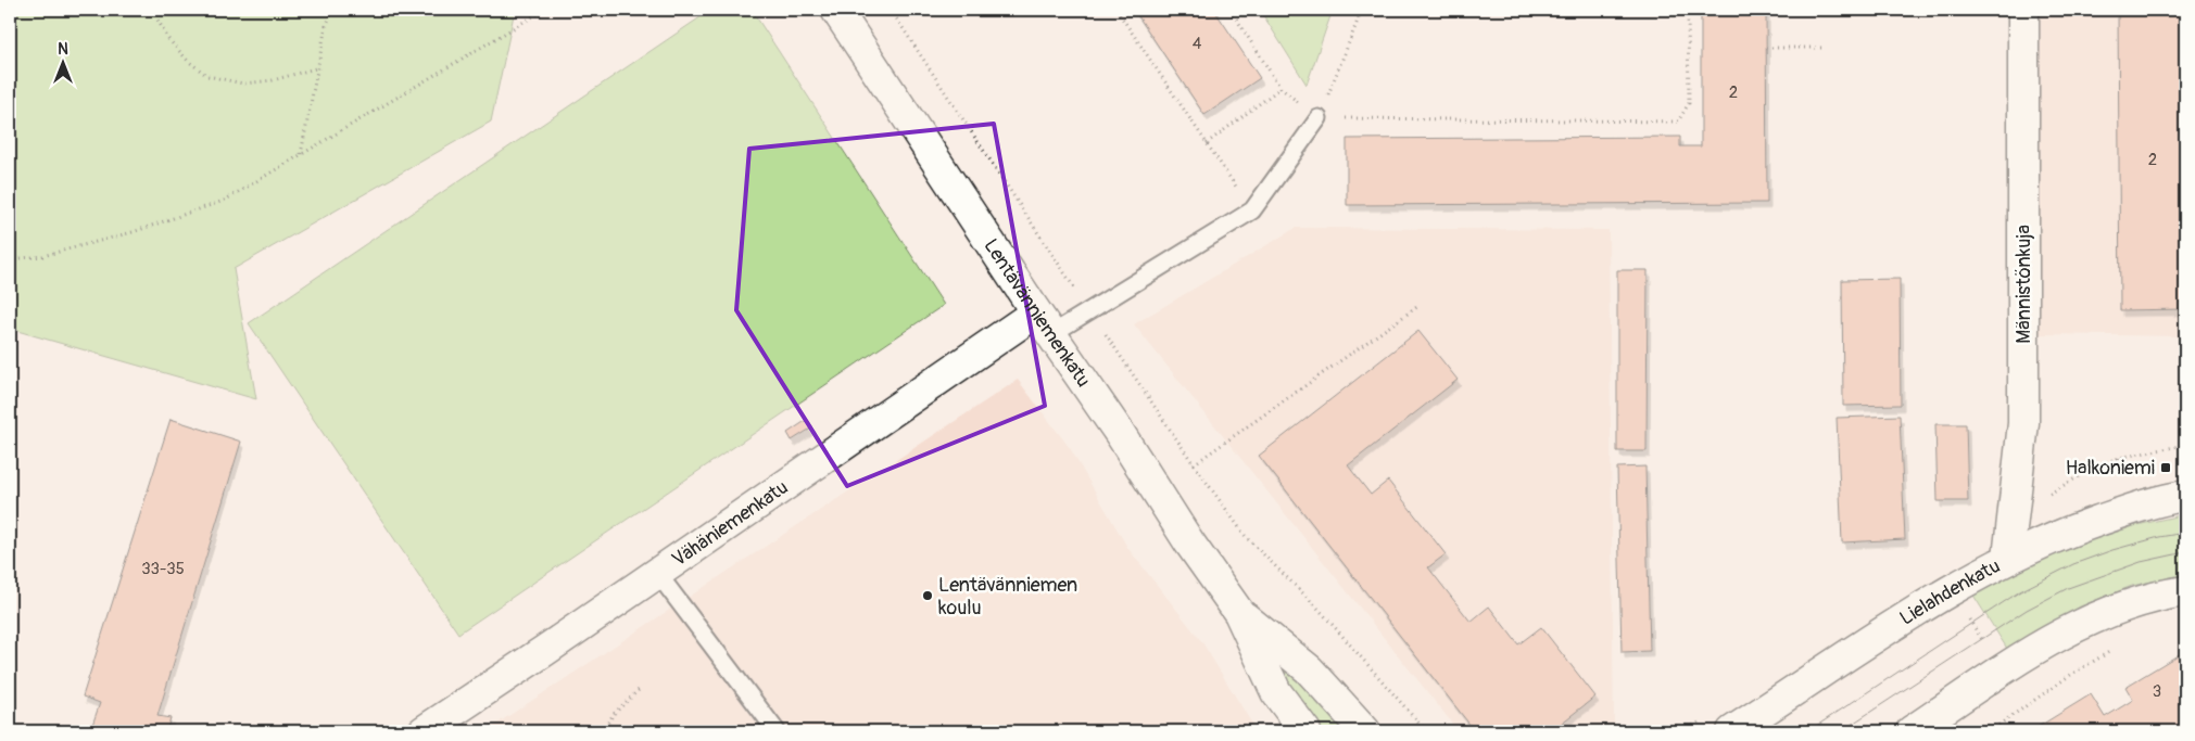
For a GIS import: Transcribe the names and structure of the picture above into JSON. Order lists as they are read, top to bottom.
{
  "streets": {
    "street": [
      "Männistönkuja",
      "Lentävänniemenkatu",
      "Vähäniemenkatu",
      "Lielahdenkatu"
    ]
  },
  "crossings": [
    ["Männistönkuja", "Lielahdenkatu"],
    ["Lentävänniemenkatu", "Vähäniemenkatu"]
  ],
  "places": {
    "transit": ["Halkoniemi"],
    "other": ["Lentävänniemen koulu"]
  },
  "house_numbers": [
    "4",
    "2",
    "2",
    "33-35",
    "3"
  ],
  "north": "top"
}
